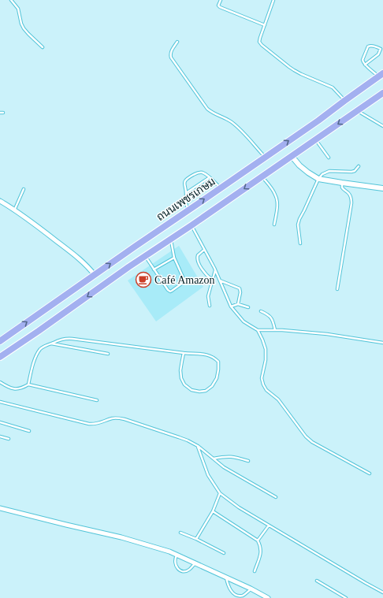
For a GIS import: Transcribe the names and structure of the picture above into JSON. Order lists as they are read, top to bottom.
{
  "streets": {
    "main road": ["ถนนเพชรเกษม"]
  },
  "places": {
    "cafe": ["Café Amazon"]
  }
}
